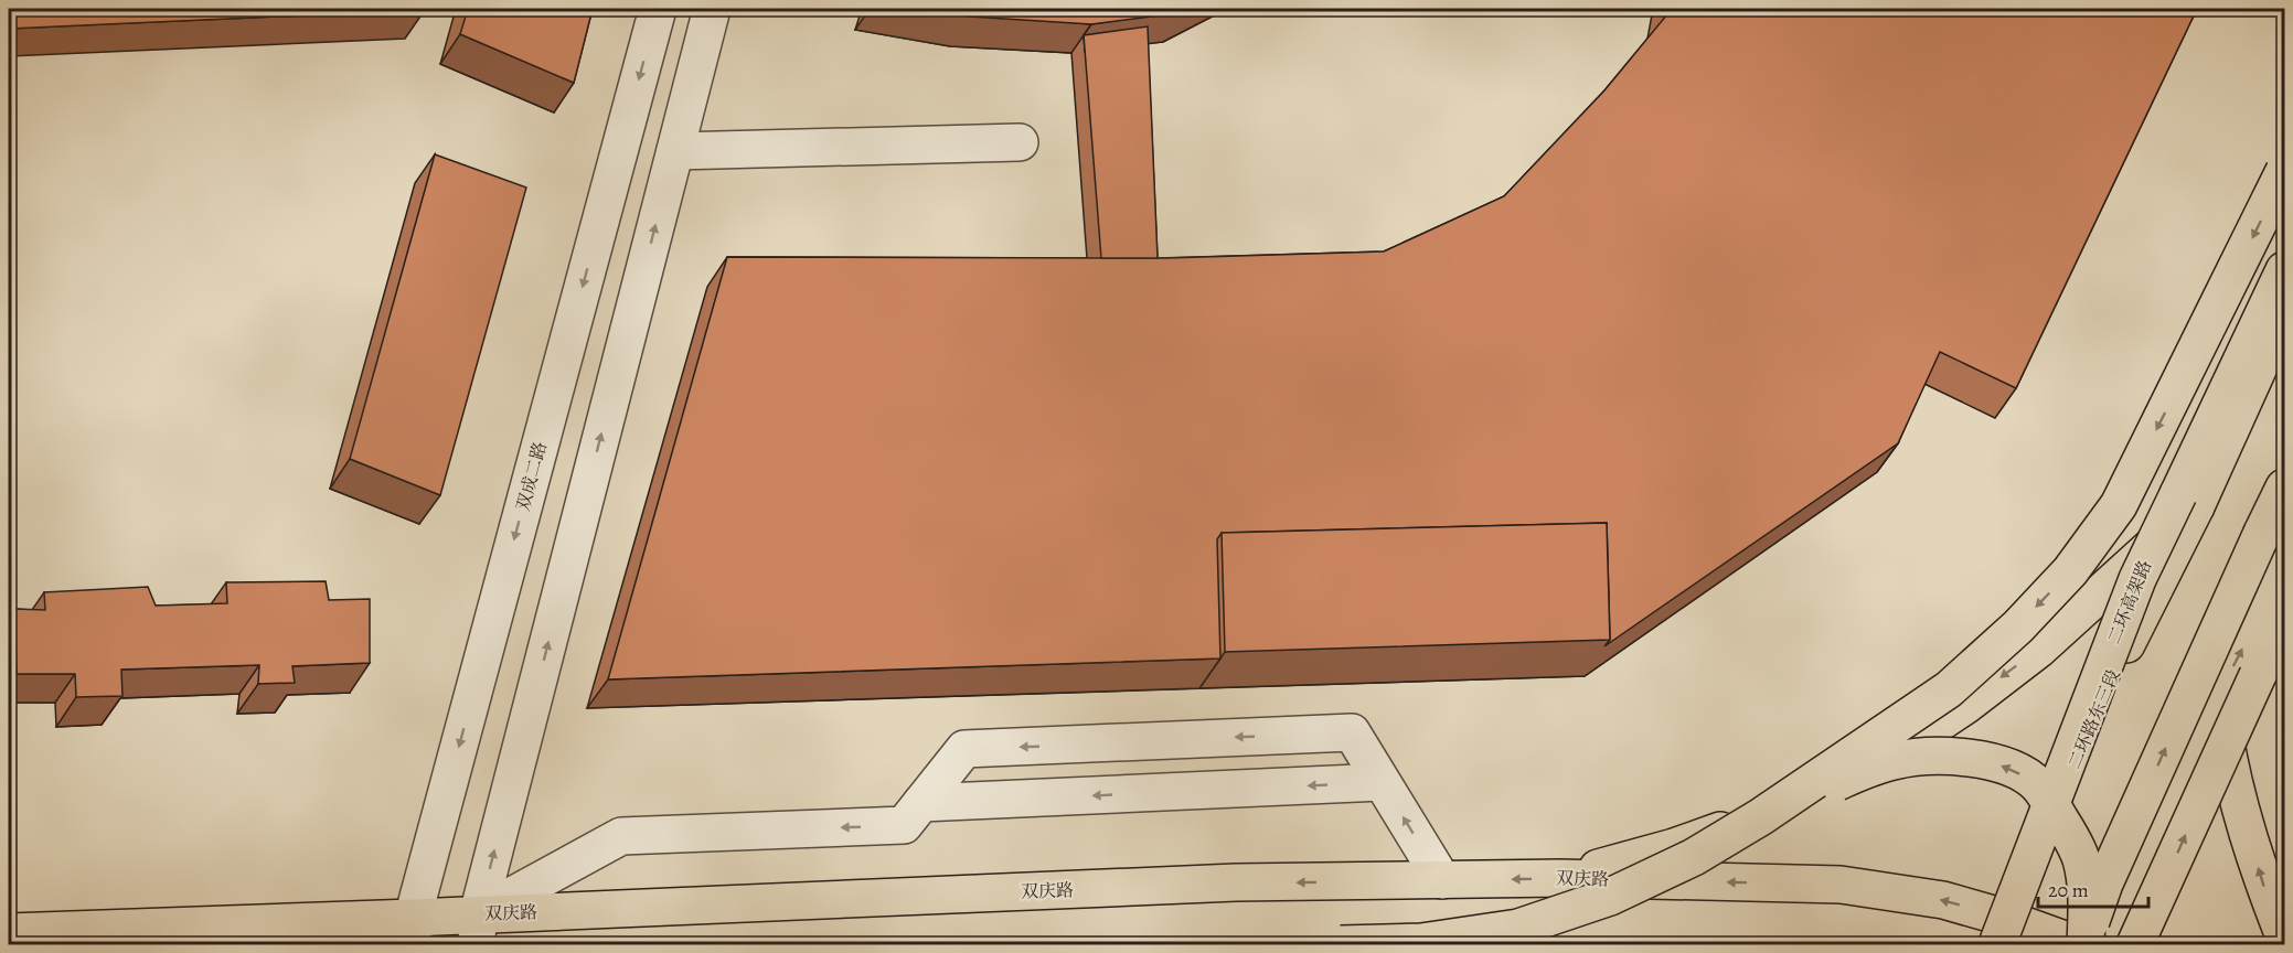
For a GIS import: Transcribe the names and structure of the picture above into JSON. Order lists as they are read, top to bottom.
{
  "streets": {
    "main road": ["二环高架路", "二环路东三段", "双庆路"],
    "street": ["双成二路"]
  },
  "crossings": [
    ["双成二路", "双庆路"],
    ["二环高架路", "二环路东三段"],
    ["二环高架路", "双庆路"],
    ["二环路东三段", "双庆路"]
  ],
  "one_way": ["双庆路"],
  "scale_bar": "20 m"
}
